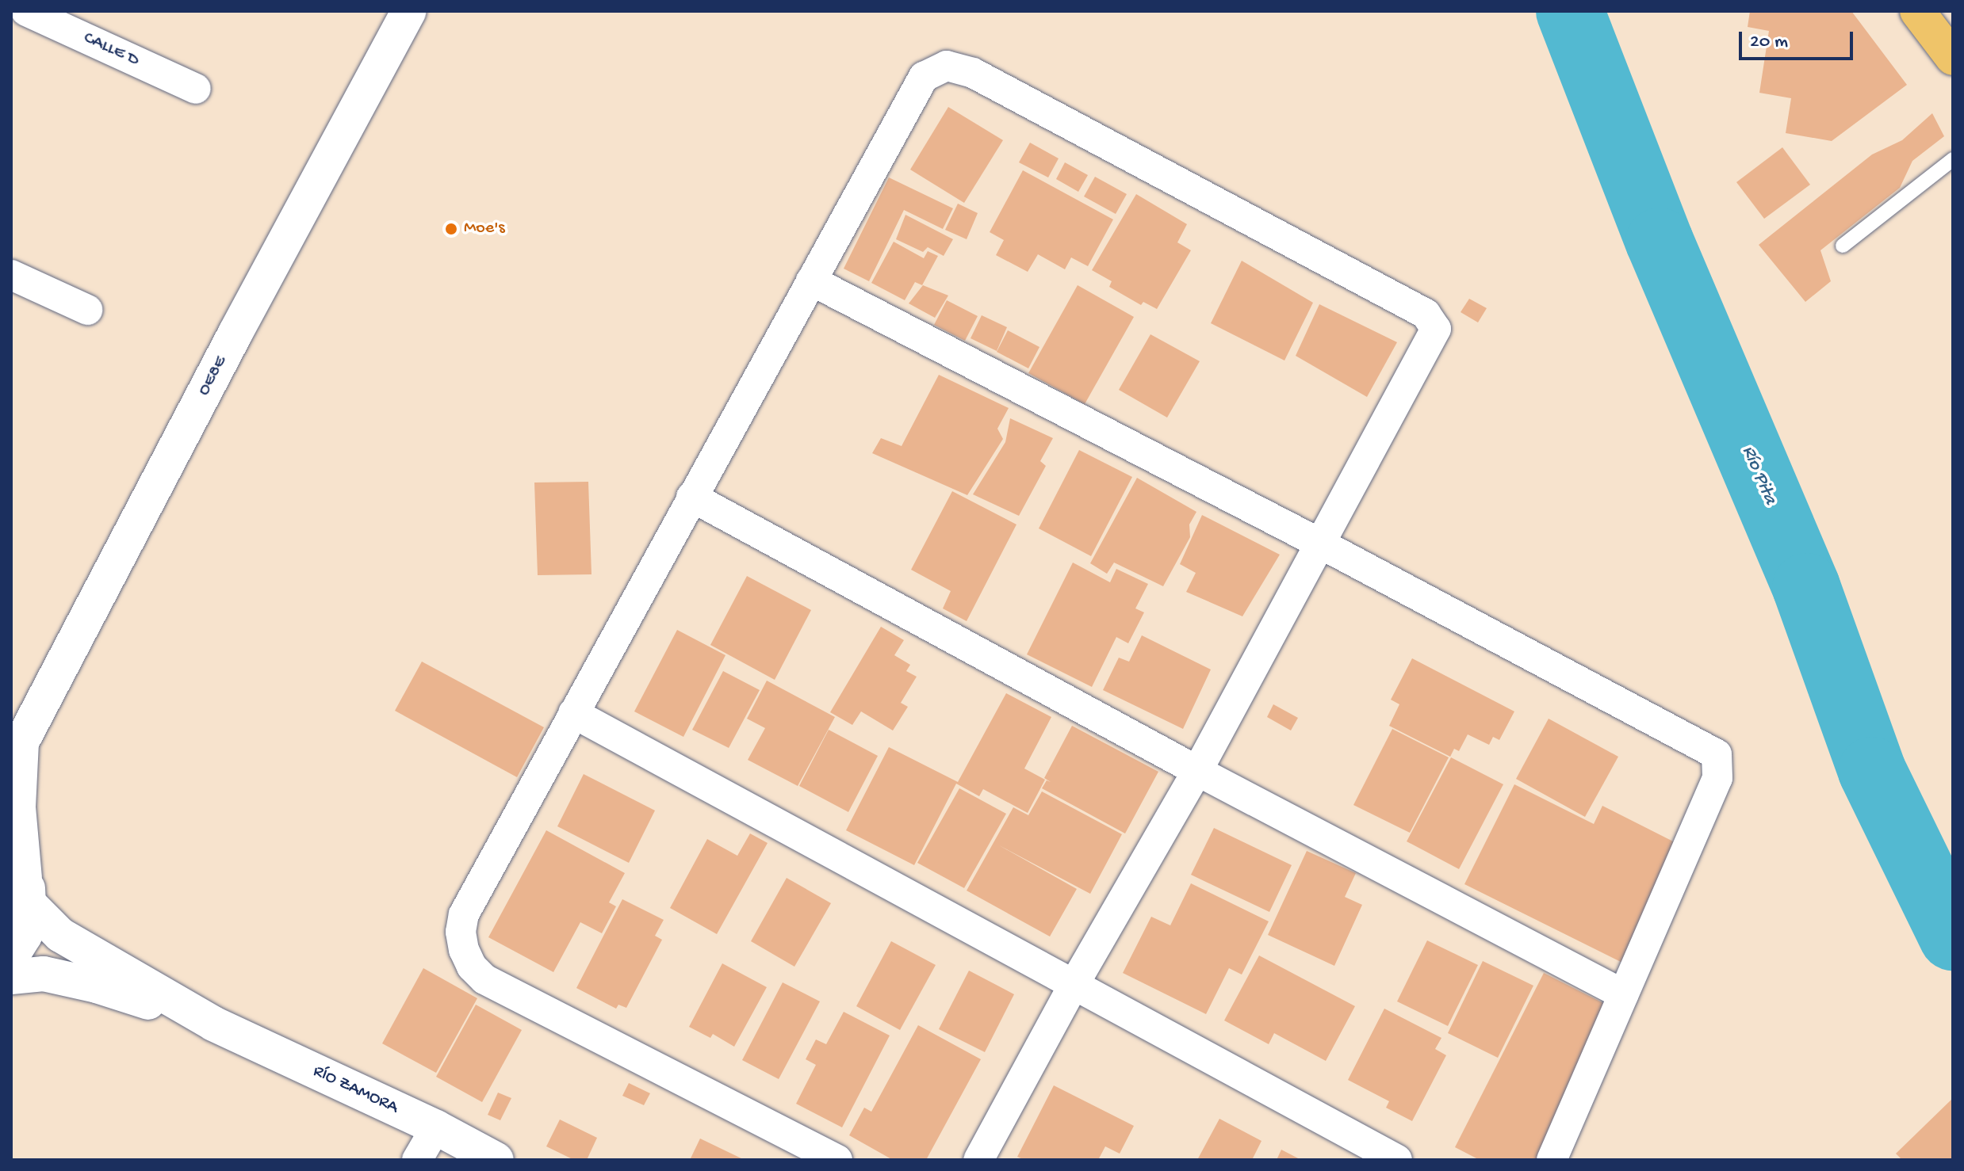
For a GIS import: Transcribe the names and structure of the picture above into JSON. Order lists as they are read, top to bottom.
{
  "streets": {
    "street": ["CALLE D", "OE8E", "RÍO ZAMORA"]
  },
  "crossings": [
    ["OE8E", "RÍO ZAMORA"]
  ],
  "water": ["Río Pita"],
  "places": ["Moe's"],
  "scale_bar": "20 m"
}
